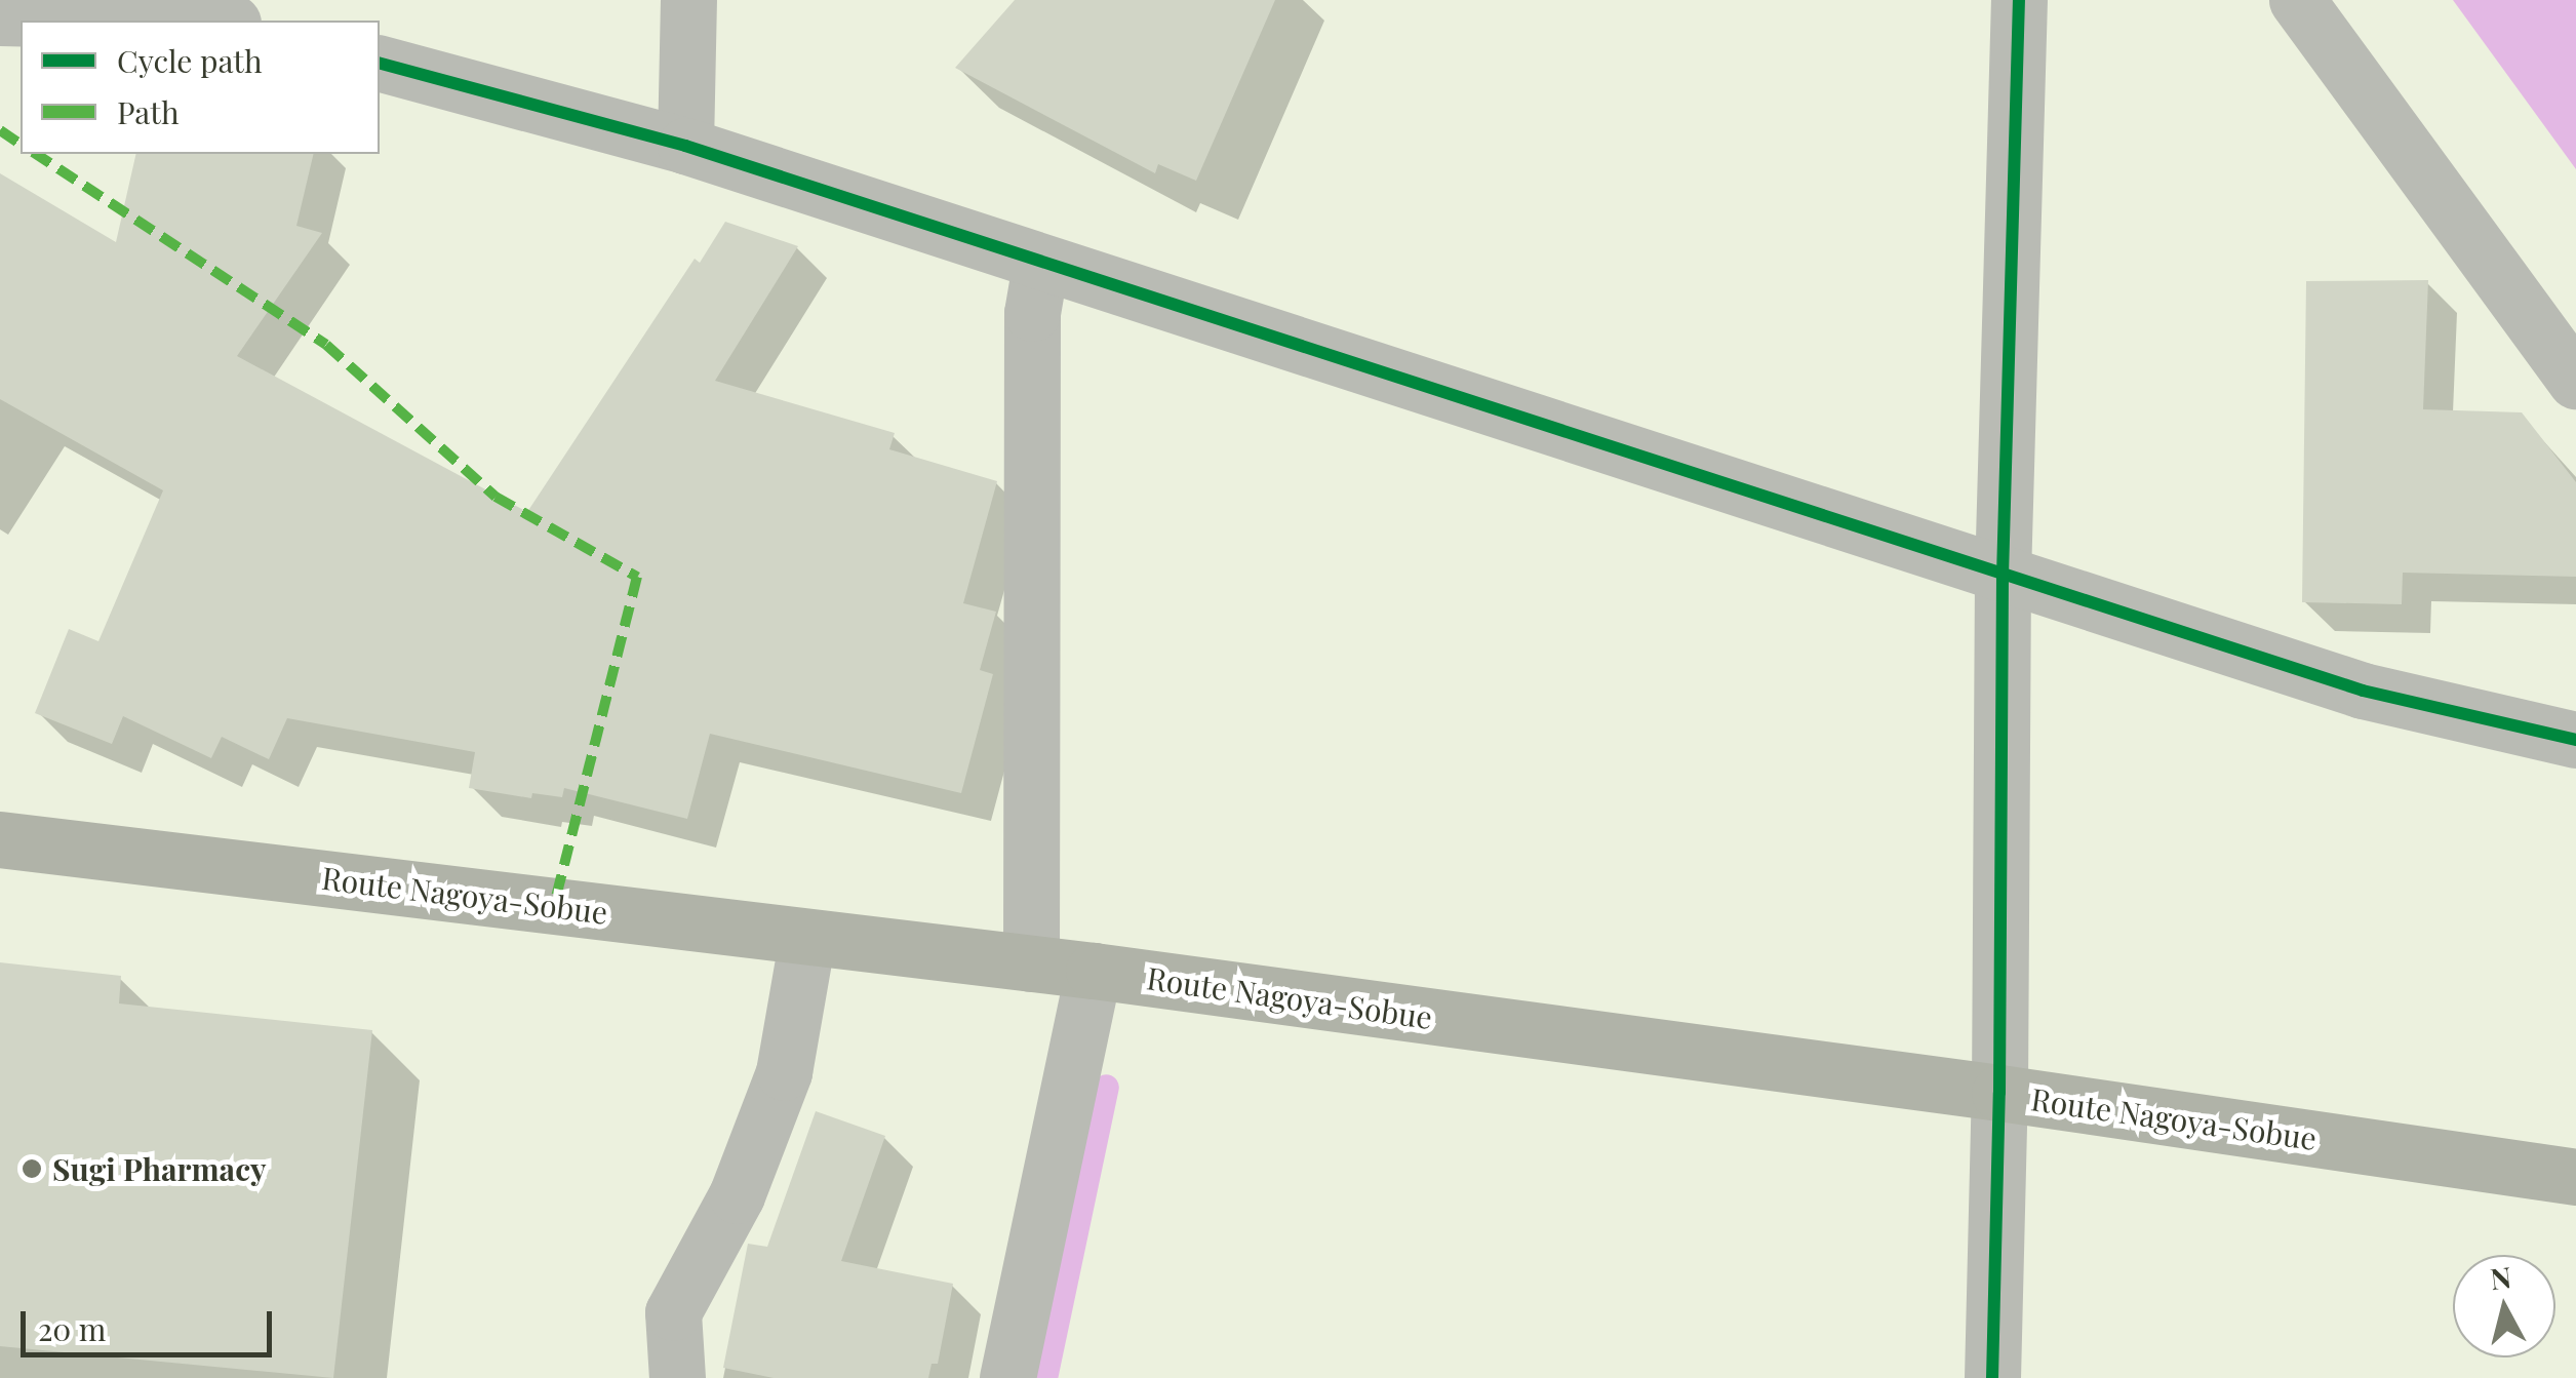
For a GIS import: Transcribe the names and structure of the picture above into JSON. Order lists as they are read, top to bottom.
{
  "streets": {
    "main road": ["Route Nagoya-Sobue"]
  },
  "places": ["Sugi Pharmacy"],
  "legend": ["Cycle path", "Path"],
  "scale_bar": "20 m",
  "north": "top"
}
